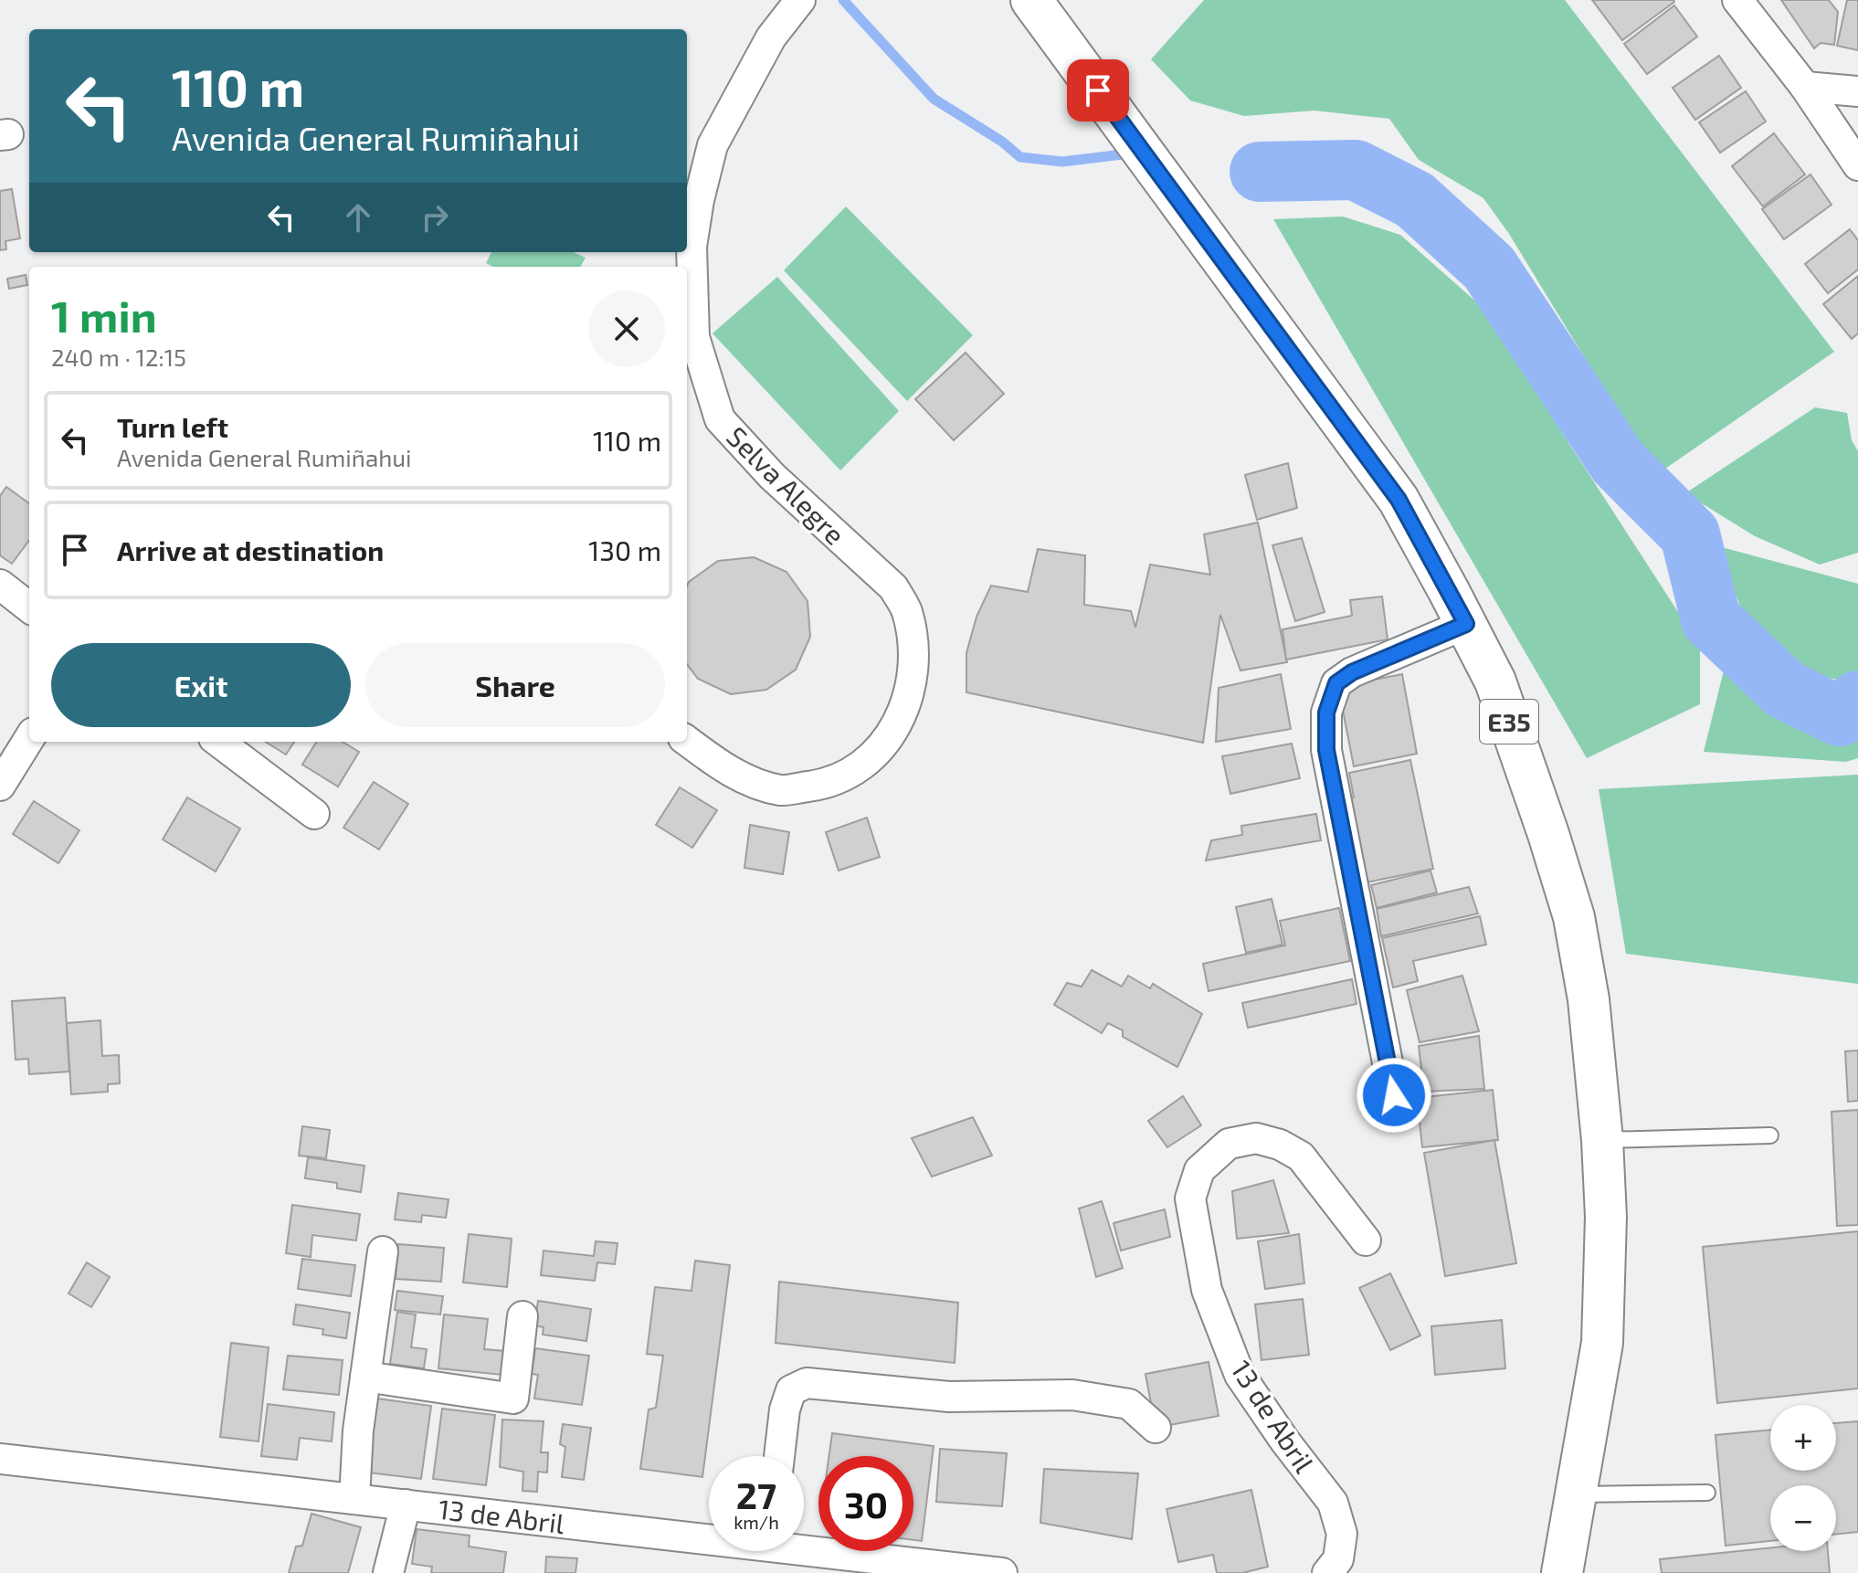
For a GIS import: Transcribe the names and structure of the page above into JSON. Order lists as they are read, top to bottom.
{
  "streets": {
    "highway": ["E35"],
    "street": ["Selva Alegre", "13 de Abril"]
  },
  "page": {
    "turn": ["110 m", "Avenida General Rumiñahui"],
    "heading": ["1 min", "240 m · 12:15"],
    "list": [
      {
        "name": "Turn left",
        "note": "Avenida General Rumiñahui",
        "value": "110 m"
      },
      {
        "name": "Arrive at destination",
        "value": "130 m"
      }
    ],
    "buttons": ["Exit", "Share"],
    "map_buttons": ["+", "−"],
    "speed": "27 km/h",
    "limit": "30"
  }
}
